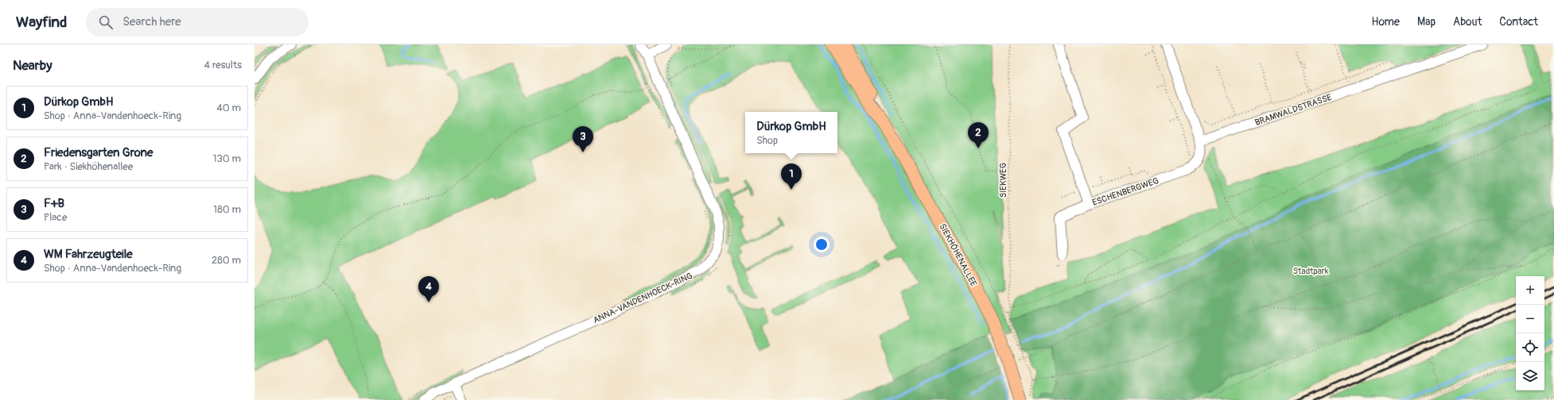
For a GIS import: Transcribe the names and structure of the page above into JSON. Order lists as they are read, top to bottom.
{
  "streets": {
    "main road": ["SIEKHÖHENALLEE"],
    "street": ["BRAMWALDSTRASSE", "ESCHENBERGWEG", "ANNA-VANDENHOECK-RING"],
    "path": ["SIEKWEG"]
  },
  "parks": ["Stadtpark"],
  "page": {
    "header": "Wayfind",
    "search": "Search here",
    "nav": [
      "Home",
      "Map",
      "About",
      "Contact"
    ],
    "heading": ["Nearby", "4 results"],
    "list": [
      {
        "mark": "1",
        "name": "Dürkop GmbH",
        "note": "Shop · Anna-Vandenhoeck-Ring",
        "value": "40 m"
      },
      {
        "mark": "2",
        "name": "Friedensgarten Grone",
        "note": "Park · Siekhöhenallee",
        "value": "130 m"
      },
      {
        "mark": "3",
        "name": "F+B",
        "note": "Place",
        "value": "180 m"
      },
      {
        "mark": "4",
        "name": "WM Fahrzeugteile",
        "note": "Shop · Anna-Vandenhoeck-Ring",
        "value": "280 m"
      }
    ],
    "popup": ["Dürkop GmbH", "Shop"],
    "pins": [
      "2",
      "3",
      "1",
      "4"
    ],
    "map_buttons": ["+", "−"]
  }
}
